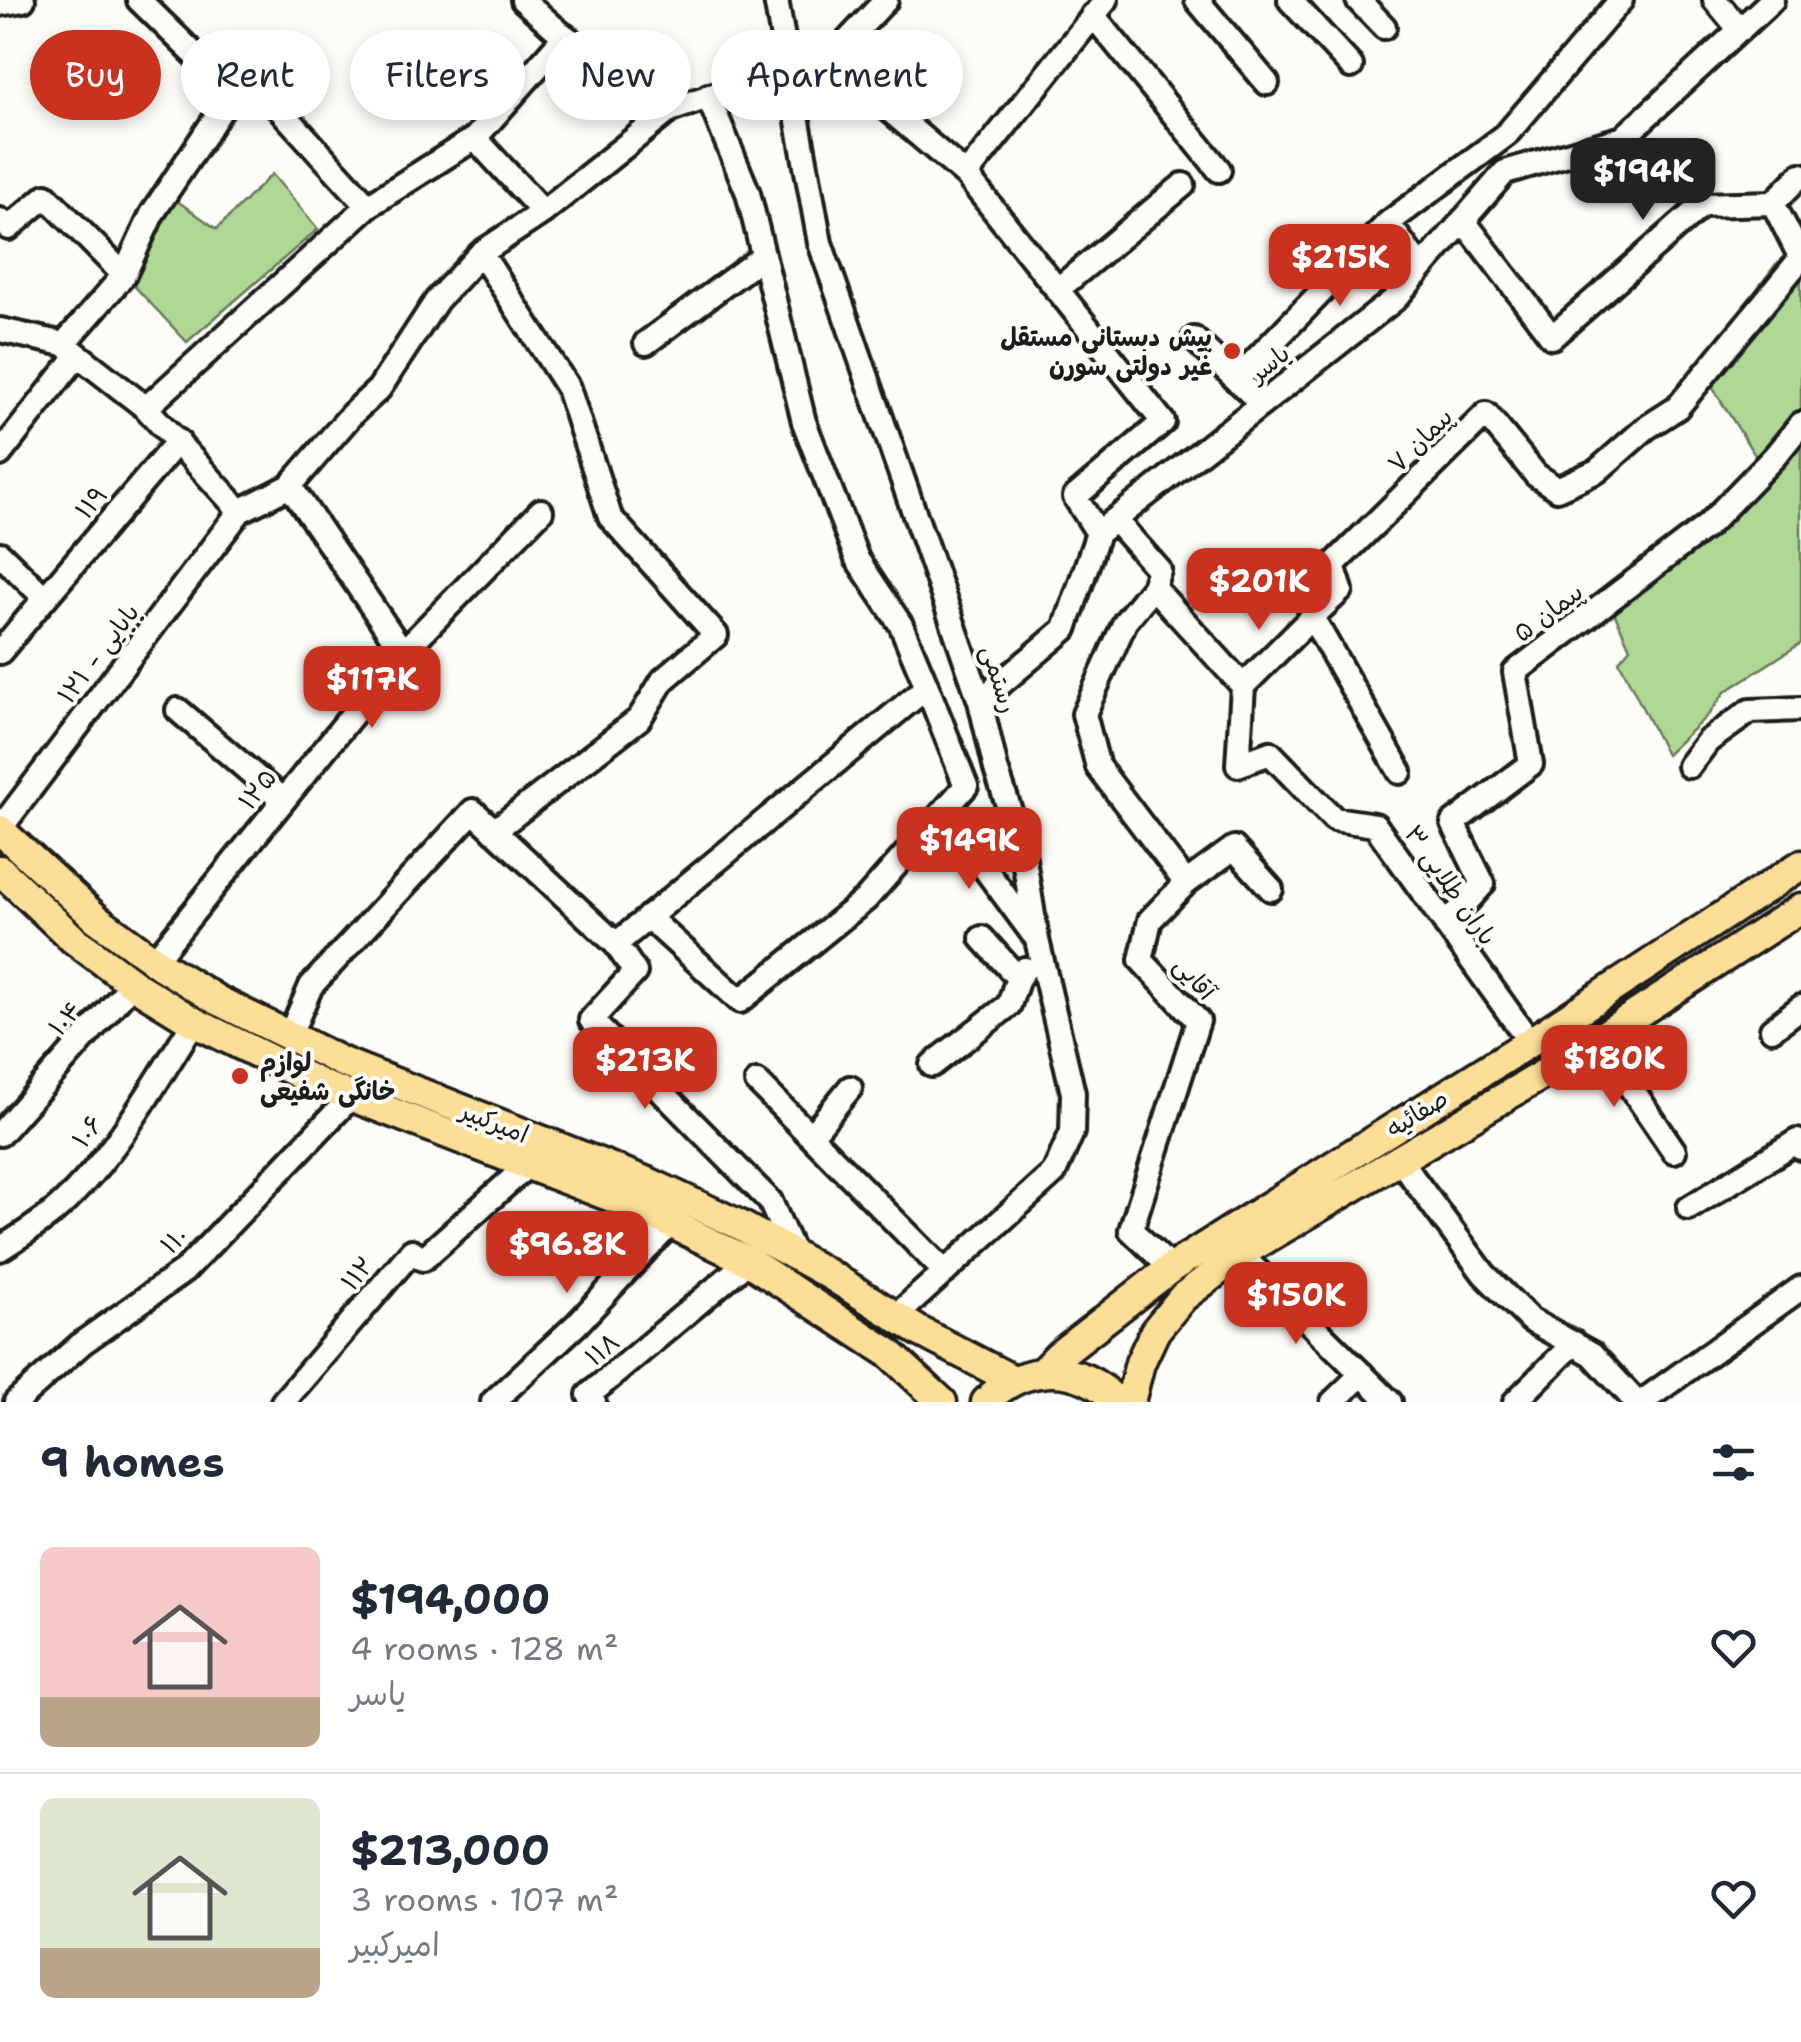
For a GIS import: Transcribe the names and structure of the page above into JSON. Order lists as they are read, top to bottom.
{
  "streets": {
    "main road": ["صفائیه", "امیرکبیر"],
    "street": [
      "یاسر",
      "پیمان ۷",
      "۱۱۹",
      "پیمان ۵",
      "بابایی - ۱۲۱",
      "رستمی",
      "۱۲۵",
      "باران طلایی ۳",
      "آقایی",
      "۱۰۴",
      "۱۰۶",
      "۱۱۰",
      "۱۱۲",
      "۱۱۸"
    ]
  },
  "crossings": [
    ["پیمان ۵", "باران طلایی ۳"],
    ["بابایی - ۱۲۱", "امیرکبیر"],
    ["رستمی", "امیرکبیر"],
    ["۱۲۵", "امیرکبیر"],
    ["باران طلایی ۳", "صفائیه"],
    ["آقایی", "صفائیه"],
    ["۱۰۴", "امیرکبیر"],
    ["امیرکبیر", "۱۰۶"],
    ["امیرکبیر", "۱۱۰"],
    ["امیرکبیر", "۱۱۲"],
    ["امیرکبیر", "۱۱۸"]
  ],
  "places": ["پیش دبستانی مستقل غیر دولتی سورن", "لوازم خانگی شفیعی"],
  "page": {
    "chip": [
      "Buy",
      "Rent",
      "Filters",
      "New",
      "Apartment"
    ],
    "price": [
      "$194K",
      "$215K",
      "$201K",
      "$117K",
      "$149K",
      "$180K",
      "$213K",
      "$96.8K",
      "$150K"
    ],
    "heading": "9 homes",
    "list": [
      {
        "name": "$194,000",
        "note": "4 rooms · 128 m² · یاسر"
      },
      {
        "name": "$213,000",
        "note": "3 rooms · 107 m² · امیرکبیر"
      }
    ]
  }
}
